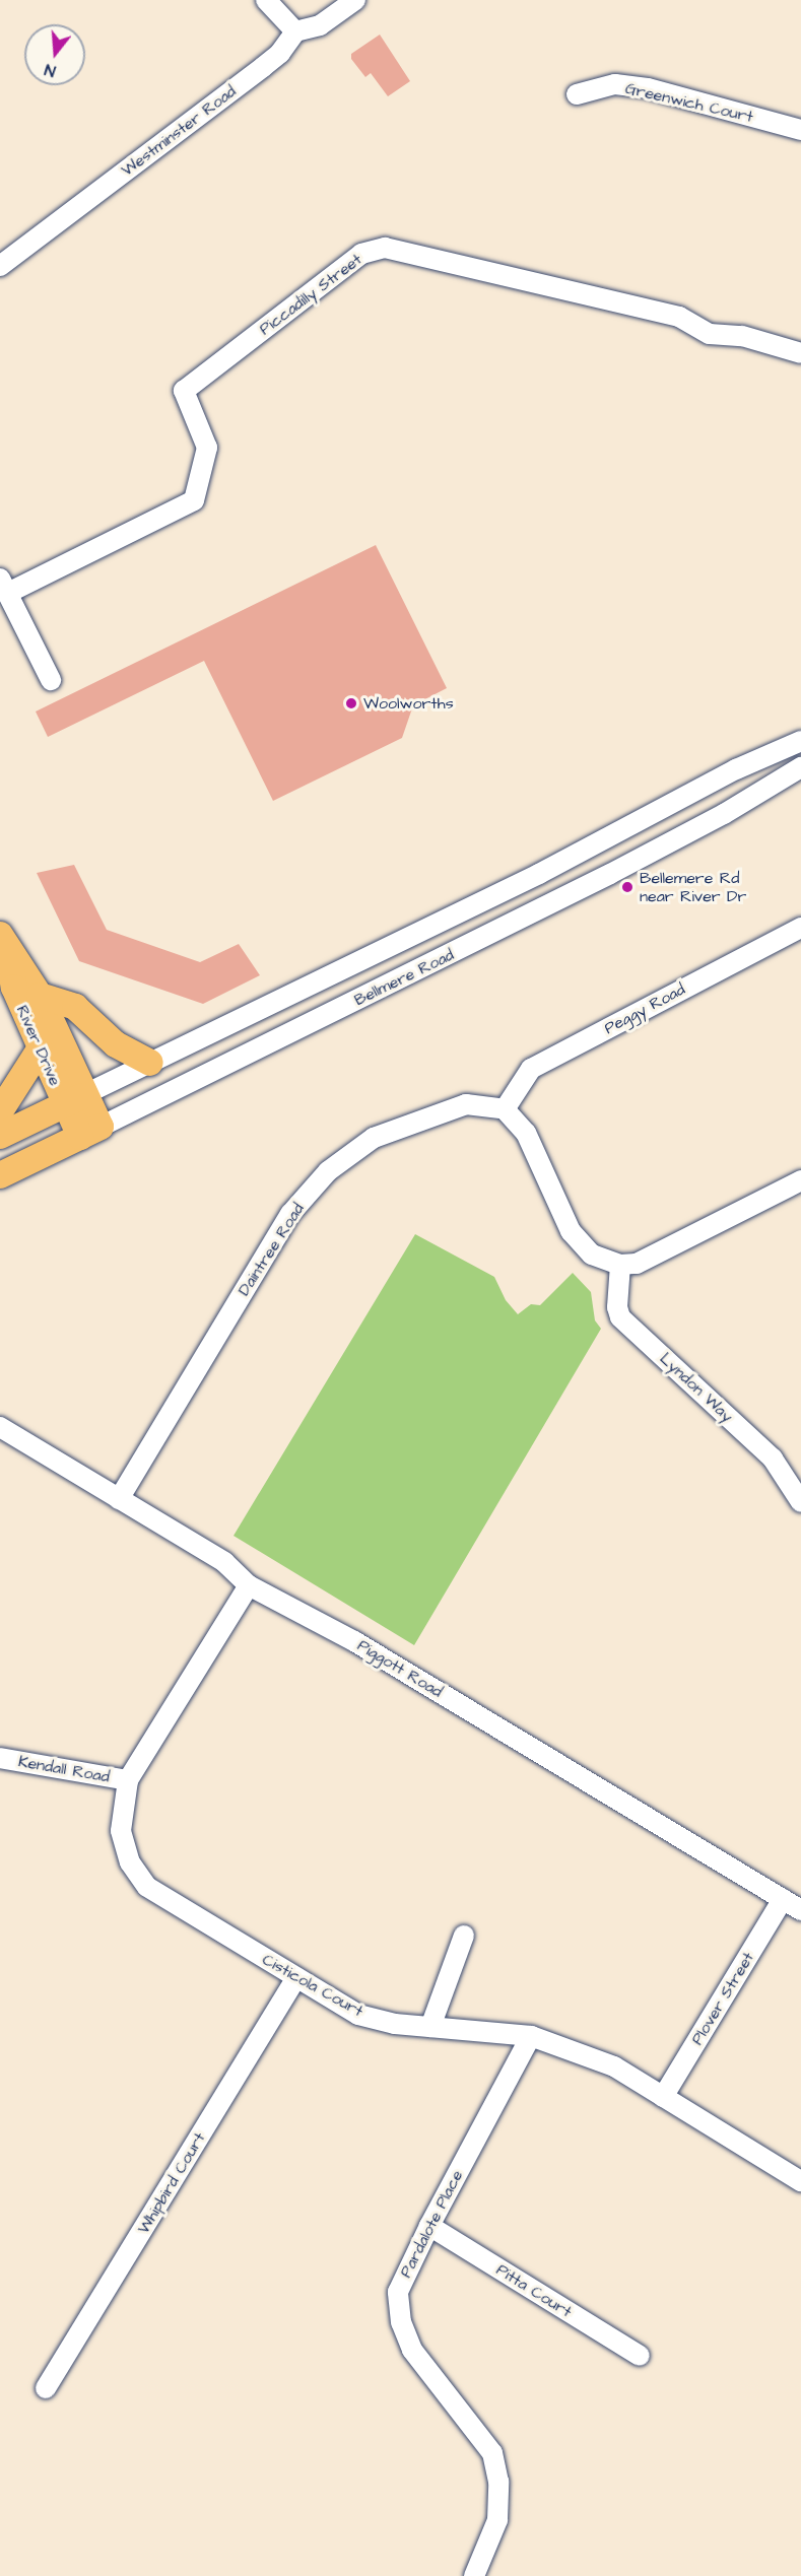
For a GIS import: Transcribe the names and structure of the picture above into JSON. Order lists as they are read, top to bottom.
{
  "streets": {
    "main road": ["Bellmere Road", "River Drive"],
    "street": [
      "Greenwich Court",
      "Westminster Road",
      "Piccadilly Street",
      "Peggy Road",
      "Daintree Road",
      "Lyndon Way",
      "Piggott Road",
      "Kendall Road",
      "Cisticola Court",
      "Plover Street",
      "Whipbird Court",
      "Pardalote Place",
      "Pitta Court"
    ]
  },
  "crossings": [
    ["Bellmere Road", "River Drive"],
    ["Peggy Road", "Daintree Road"],
    ["Daintree Road", "Piggott Road"],
    ["Piggott Road", "Cisticola Court"],
    ["Piggott Road", "Plover Street"],
    ["Kendall Road", "Cisticola Court"],
    ["Cisticola Court", "Plover Street"],
    ["Cisticola Court", "Whipbird Court"],
    ["Cisticola Court", "Pardalote Place"],
    ["Pardalote Place", "Pitta Court"]
  ],
  "places": ["Woolworths", "Bellemere Rd near River Dr"],
  "north": "bottom"
}
